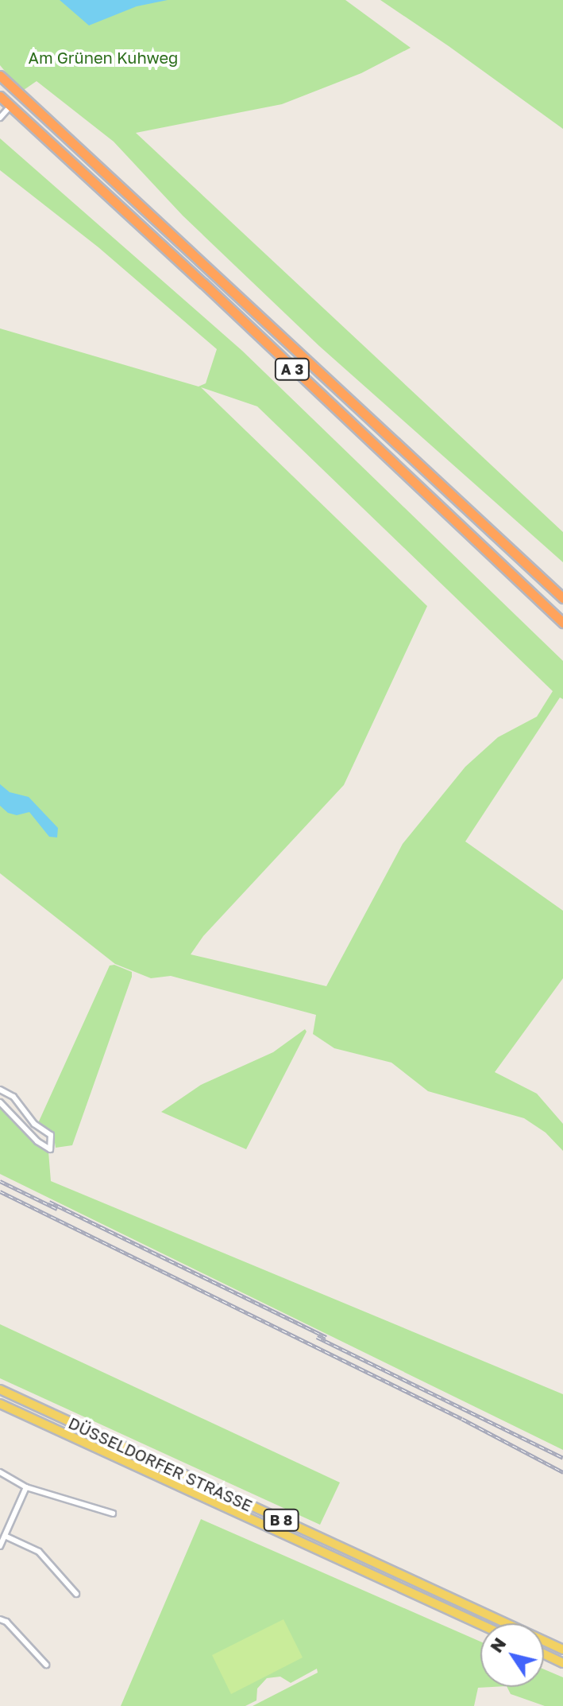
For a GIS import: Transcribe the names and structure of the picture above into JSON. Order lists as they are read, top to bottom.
{
  "streets": {
    "highway": ["A 3"],
    "main road": ["DÜSSELDORFER STRASSE", "B 8"]
  },
  "parks": ["Am Grünen Kuhweg"],
  "north": "top left"
}
